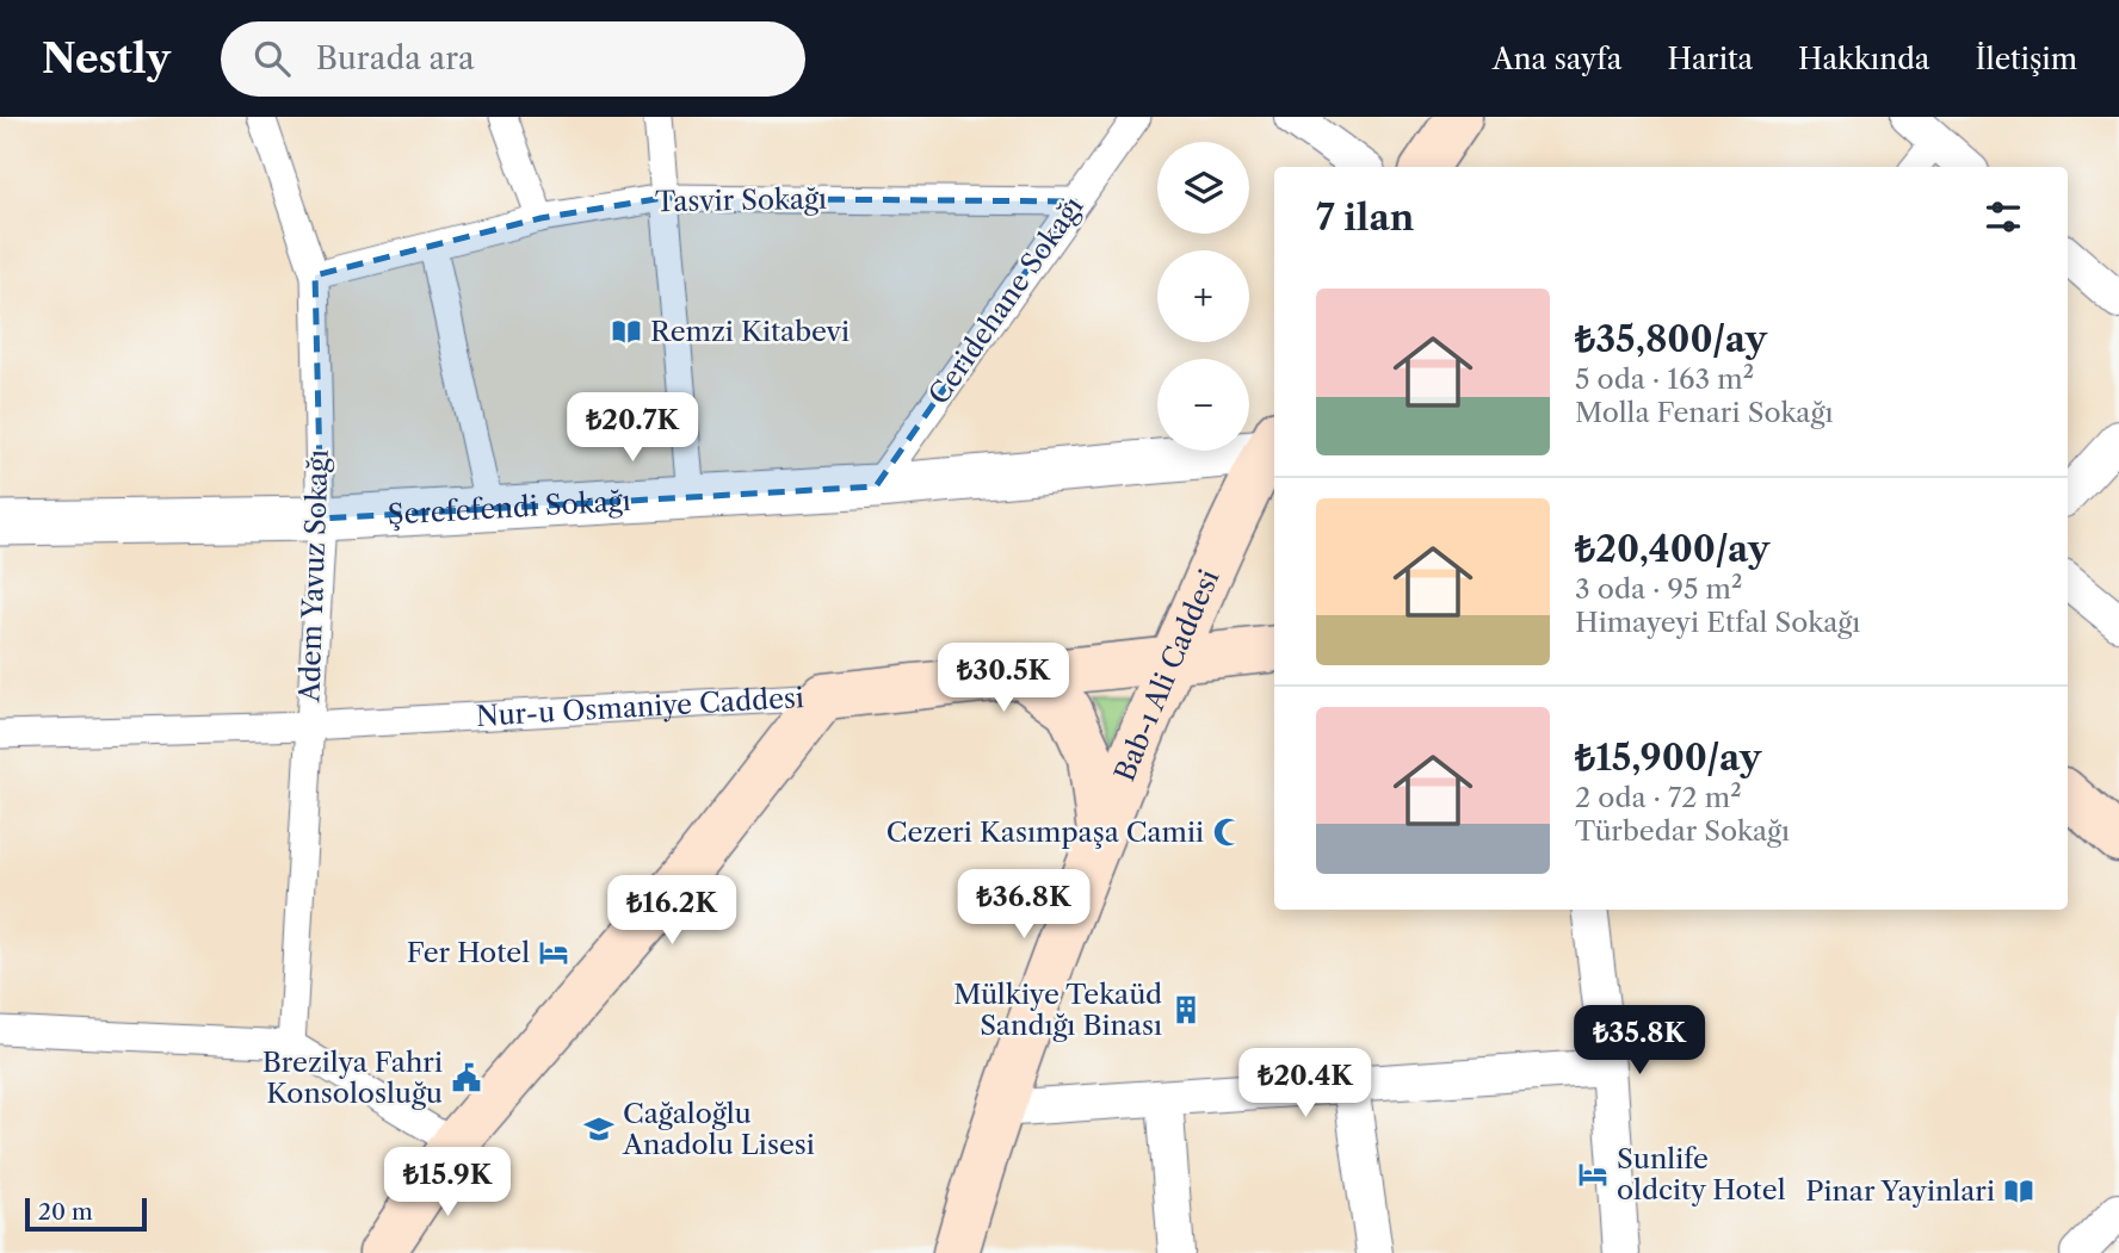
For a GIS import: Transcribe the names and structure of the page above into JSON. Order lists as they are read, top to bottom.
{
  "streets": {
    "main road": ["Bab-ı Ali Caddesi", "Nur-u Osmaniye Caddesi"],
    "street": [
      "Tasvir Sokağı",
      "Ceridehane Sokağı",
      "Şerefefendi Sokağı",
      "Adem Yavuz Sokağı"
    ]
  },
  "crossings": [
    ["Tasvir Sokağı", "Ceridehane Sokağı"],
    ["Tasvir Sokağı", "Adem Yavuz Sokağı"],
    ["Ceridehane Sokağı", "Şerefefendi Sokağı"],
    ["Şerefefendi Sokağı", "Adem Yavuz Sokağı"],
    ["Şerefefendi Sokağı", "Bab-ı Ali Caddesi"],
    ["Adem Yavuz Sokağı", "Nur-u Osmaniye Caddesi"],
    ["Bab-ı Ali Caddesi", "Nur-u Osmaniye Caddesi"]
  ],
  "places": {
    "library": ["Remzi Kitabevi", "Pinar Yayinlari"],
    "mosque": ["Cezeri Kasımpaşa Camii"],
    "hotel": ["Fer Hotel", "Sunlife oldcity Hotel"],
    "building": ["Mülkiye Tekaüd Sandığı Binası"],
    "public building": ["Brezilya Fahri Konsolosluğu"],
    "school or university": ["Cağaloğlu Anadolu Lisesi"]
  },
  "scale_bar": "20 m",
  "page": {
    "header": "Nestly",
    "search": "Burada ara",
    "nav": [
      "Ana sayfa",
      "Harita",
      "Hakkında",
      "İletişim"
    ],
    "map_buttons": ["+", "−"],
    "heading": "7 ilan",
    "list": [
      {
        "name": "₺35,800/ay",
        "note": "5 oda · 163 m² · Molla Fenari Sokağı"
      },
      {
        "name": "₺20,400/ay",
        "note": "3 oda · 95 m² · Himayeyi Etfal Sokağı"
      },
      {
        "name": "₺15,900/ay",
        "note": "2 oda · 72 m² · Türbedar Sokağı"
      }
    ],
    "price": [
      "₺20.7K",
      "₺30.5K",
      "₺36.8K",
      "₺16.2K",
      "₺35.8K",
      "₺20.4K",
      "₺15.9K"
    ],
    "scale": "20 m"
  }
}
